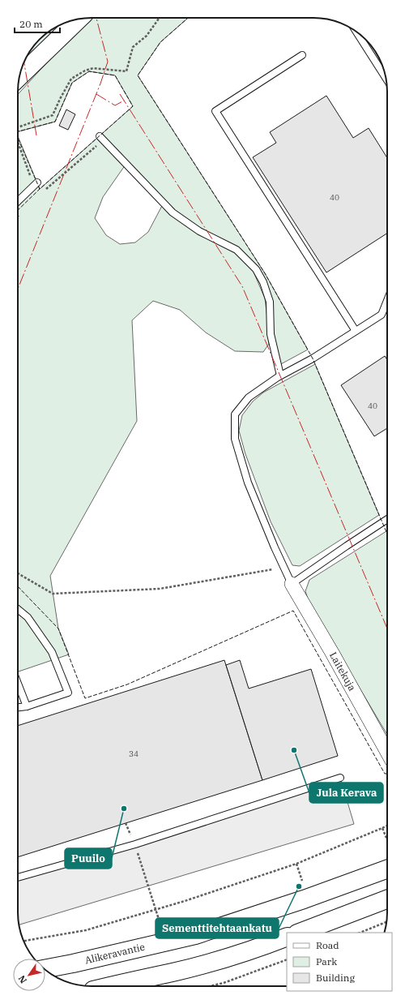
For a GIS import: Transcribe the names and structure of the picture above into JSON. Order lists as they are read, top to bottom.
{
  "streets": {
    "main road": ["Alikeravantie"],
    "street": ["Laitekuja"]
  },
  "places": ["Jula Kerava", "Puuilo", "Sementtitehtaankatu"],
  "house_numbers": ["40", "40", "34"],
  "legend": ["Road", "Park", "Building"],
  "scale_bar": "20 m",
  "north": "bottom left"
}
